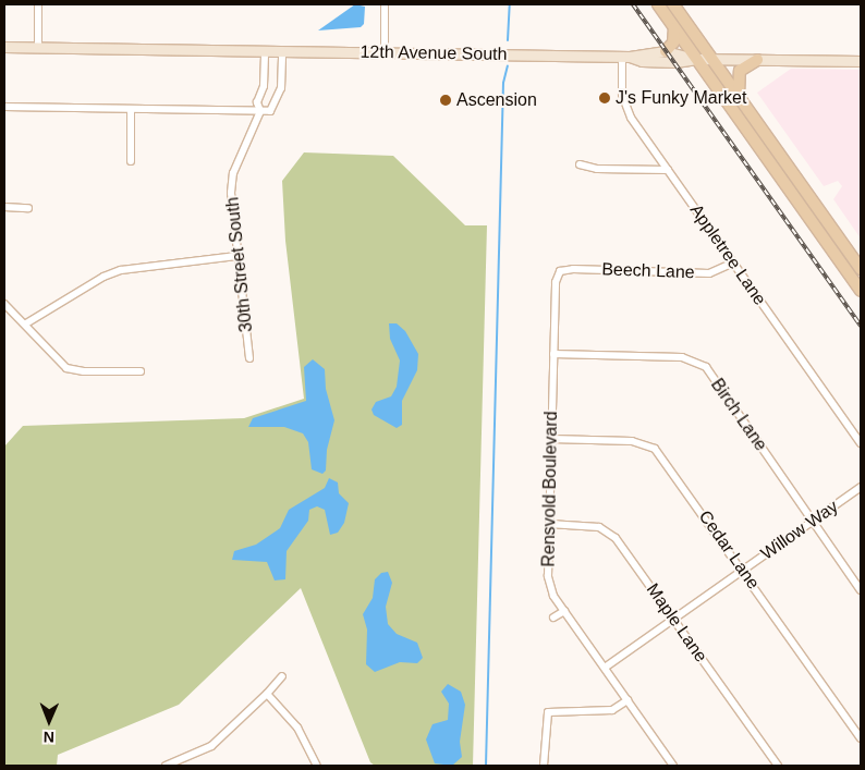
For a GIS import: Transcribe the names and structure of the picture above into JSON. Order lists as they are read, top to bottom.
{
  "streets": {
    "street": [
      "12th Avenue South",
      "Appletree Lane",
      "30th Street South",
      "Beech Lane",
      "Birch Lane",
      "Rensvold Boulevard",
      "Willow Way",
      "Cedar Lane",
      "Maple Lane"
    ]
  },
  "crossings": [
    ["12th Avenue South", "Appletree Lane"],
    ["12th Avenue South", "30th Street South"],
    ["Appletree Lane", "Beech Lane"],
    ["Beech Lane", "Rensvold Boulevard"],
    ["Birch Lane", "Rensvold Boulevard"],
    ["Birch Lane", "Willow Way"],
    ["Rensvold Boulevard", "Willow Way"],
    ["Rensvold Boulevard", "Cedar Lane"],
    ["Rensvold Boulevard", "Maple Lane"],
    ["Willow Way", "Cedar Lane"],
    ["Willow Way", "Maple Lane"]
  ],
  "places": ["J's Funky Market", "Ascension"],
  "north": "bottom"
}
